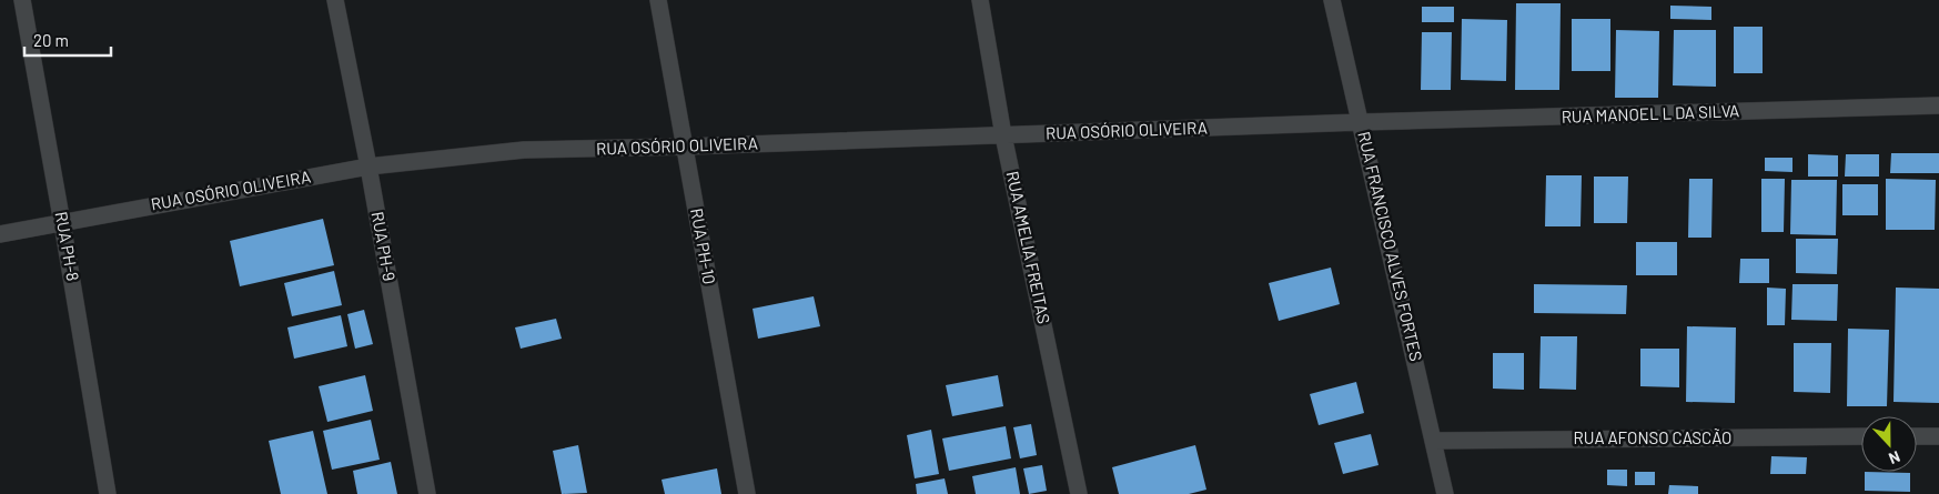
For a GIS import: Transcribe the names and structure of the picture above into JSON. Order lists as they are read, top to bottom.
{
  "streets": {
    "street": [
      "RUA MANOEL L DA SILVA",
      "RUA OSÓRIO OLIVEIRA",
      "RUA PH-8",
      "RUA PH-9",
      "RUA PH-10",
      "RUA FRANCISCO ALVES FORTES",
      "RUA AMELIA FREITAS",
      "RUA AFONSO CASCÃO"
    ]
  },
  "crossings": [
    ["RUA MANOEL L DA SILVA", "RUA OSÓRIO OLIVEIRA"],
    ["RUA MANOEL L DA SILVA", "RUA FRANCISCO ALVES FORTES"],
    ["RUA OSÓRIO OLIVEIRA", "RUA PH-8"],
    ["RUA OSÓRIO OLIVEIRA", "RUA PH-9"],
    ["RUA OSÓRIO OLIVEIRA", "RUA PH-10"],
    ["RUA OSÓRIO OLIVEIRA", "RUA FRANCISCO ALVES FORTES"],
    ["RUA OSÓRIO OLIVEIRA", "RUA AMELIA FREITAS"],
    ["RUA FRANCISCO ALVES FORTES", "RUA AFONSO CASCÃO"]
  ],
  "scale_bar": "20 m",
  "north": "bottom"
}
